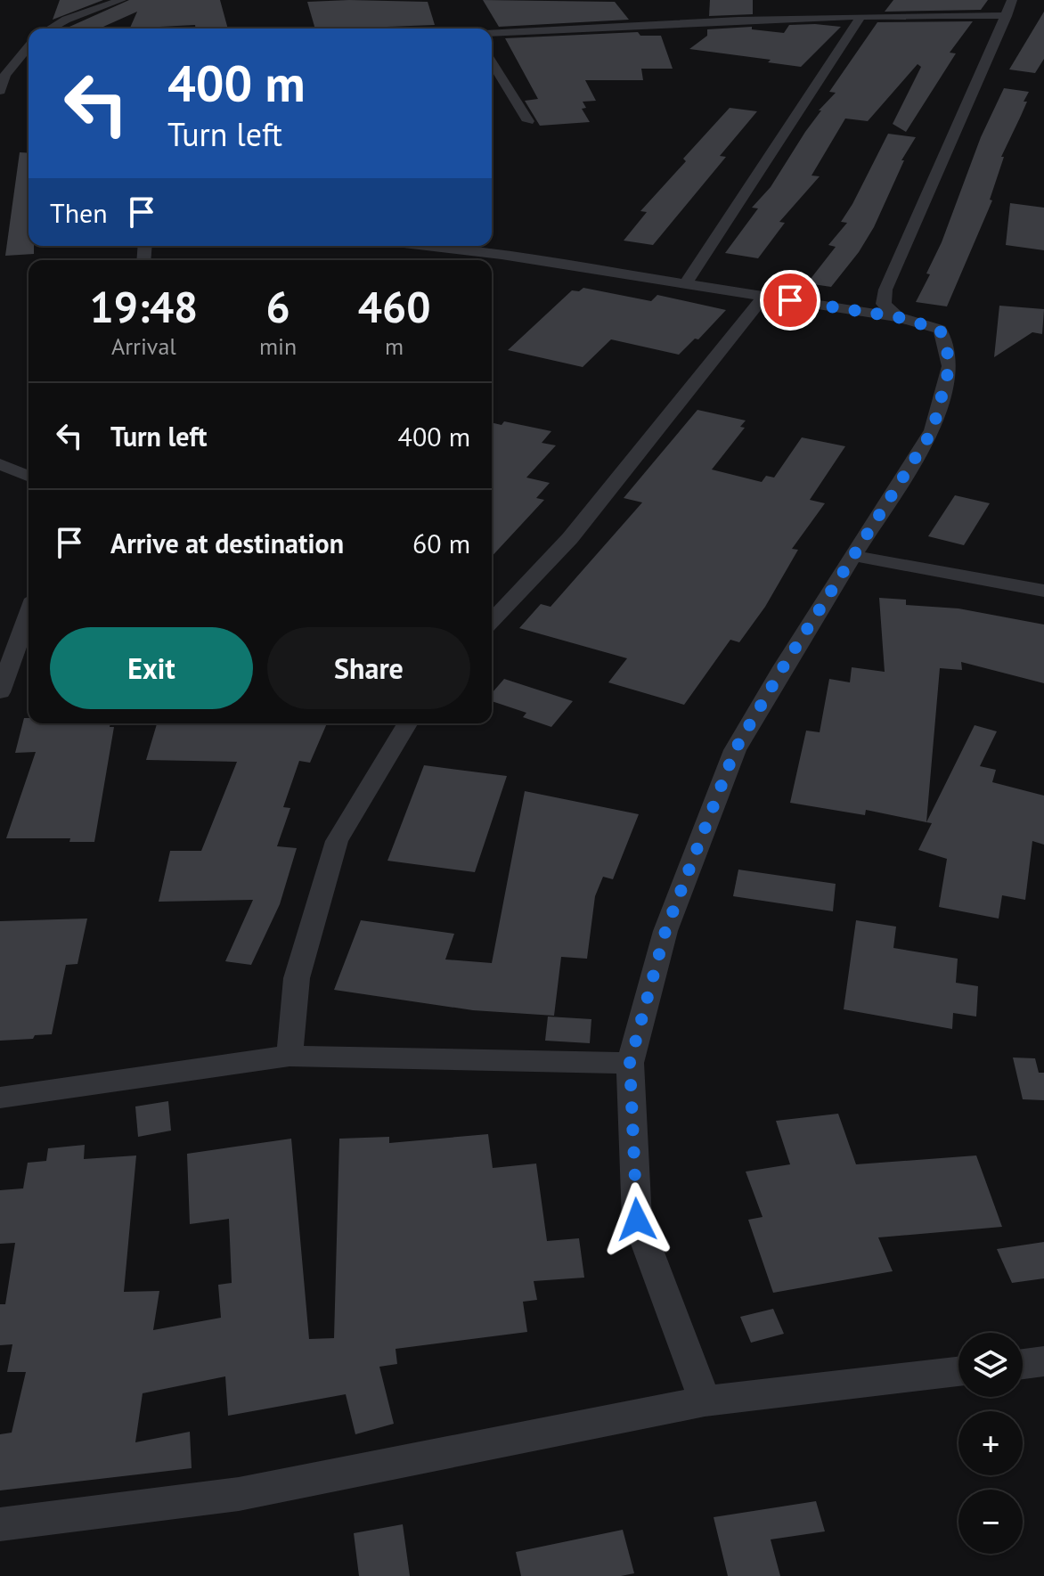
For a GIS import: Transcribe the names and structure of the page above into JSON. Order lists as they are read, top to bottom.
{
  "page": {
    "turn": ["400 m", "Turn left"],
    "then": "Then",
    "eta": [
      "19:48",
      "Arrival",
      "6",
      "min",
      "460",
      "m"
    ],
    "list": [
      {
        "name": "Turn left",
        "value": "400 m"
      },
      {
        "name": "Arrive at destination",
        "value": "60 m"
      }
    ],
    "buttons": ["Exit", "Share"],
    "map_buttons": ["+", "−"]
  }
}
